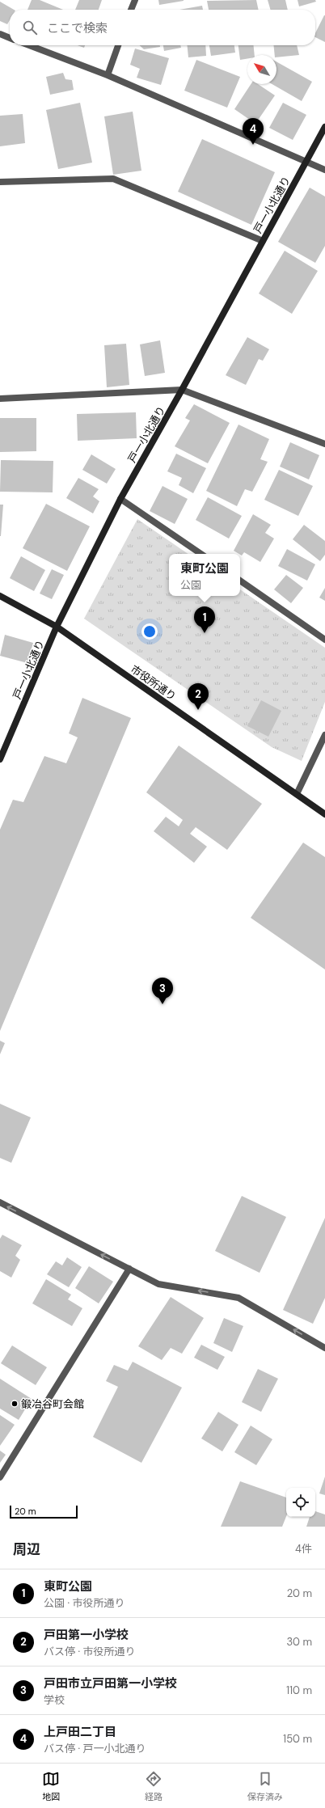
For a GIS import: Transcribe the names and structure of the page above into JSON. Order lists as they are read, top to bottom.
{
  "streets": {
    "street": ["戸一小北通り", "市役所通り"]
  },
  "crossings": [
    ["戸一小北通り", "市役所通り"]
  ],
  "places": ["鍛冶谷町会館"],
  "scale_bar": "20 m",
  "north": "top left",
  "page": {
    "search": "ここで検索",
    "pins": [
      "4",
      "1",
      "2",
      "3"
    ],
    "popup": ["東町公園", "公園"],
    "scale": "20 m",
    "heading": ["周辺", "4件"],
    "list": [
      {
        "mark": "1",
        "name": "東町公園",
        "note": "公園 · 市役所通り",
        "value": "20 m"
      },
      {
        "mark": "2",
        "name": "戸田第一小学校",
        "note": "バス停 · 市役所通り",
        "value": "30 m"
      },
      {
        "mark": "3",
        "name": "戸田市立戸田第一小学校",
        "note": "学校",
        "value": "110 m"
      },
      {
        "mark": "4",
        "name": "上戸田二丁目",
        "note": "バス停 · 戸一小北通り",
        "value": "150 m"
      }
    ],
    "nav": ["地図", "経路", "保存済み"]
  }
}
